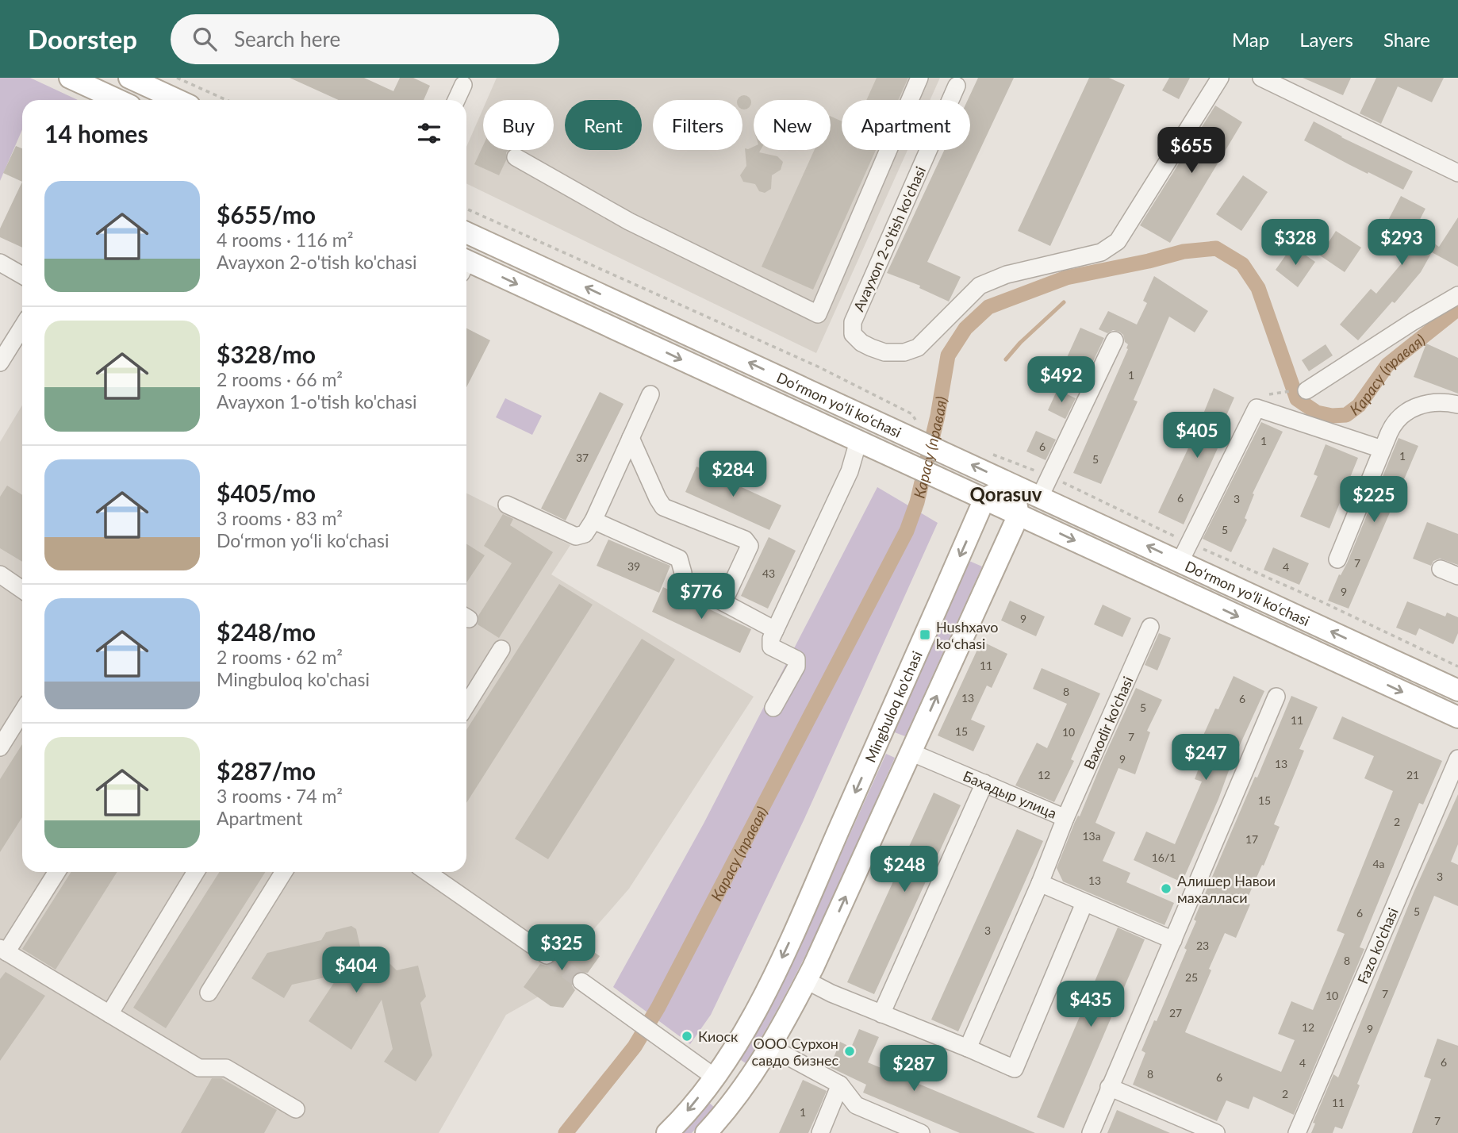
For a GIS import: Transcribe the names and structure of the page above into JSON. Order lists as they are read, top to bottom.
{
  "streets": {
    "main road": ["Do‘rmon yo‘li ko‘chasi", "Mingbuloq ko'chasi"],
    "street": [
      "Avayxon 2-o'tish ko'chasi",
      "Baxodir ko'chasi",
      "Бахадыр улица",
      "Fazo ko'chasi"
    ]
  },
  "crossings": [
    ["Do‘rmon yo‘li ko‘chasi", "Mingbuloq ko'chasi"],
    ["Baxodir ko'chasi", "Бахадыр улица"]
  ],
  "districts": ["Qorasuv"],
  "water": ["Карасу (правая)"],
  "places": {
    "transit": ["Hushxavo koʻchasi"],
    "other": ["Алишер Навои махалласи", "Киоск", "ООО Сурхон савдо бизнес"]
  },
  "house_numbers": [
    "1",
    "1",
    "6",
    "1",
    "37",
    "5",
    "6",
    "3",
    "5",
    "7",
    "39",
    "4",
    "43",
    "9",
    "9",
    "11",
    "8",
    "13",
    "6",
    "5",
    "11",
    "15",
    "10",
    "7",
    "9",
    "13",
    "12",
    "21",
    "15",
    "2",
    "13а",
    "17",
    "16/1",
    "4a",
    "3",
    "13",
    "5",
    "6",
    "3",
    "23",
    "8",
    "25",
    "7",
    "10",
    "27",
    "12",
    "9",
    "6",
    "4",
    "8",
    "6",
    "2",
    "11",
    "1",
    "7"
  ],
  "page": {
    "header": "Doorstep",
    "search": "Search here",
    "nav": ["Map", "Layers", "Share"],
    "chip": [
      "Buy",
      "Rent",
      "Filters",
      "New",
      "Apartment"
    ],
    "heading": "14 homes",
    "price": [
      "$655",
      "$328",
      "$293",
      "$492",
      "$405",
      "$284",
      "$225",
      "$776",
      "$247",
      "$248",
      "$325",
      "$404",
      "$435",
      "$287"
    ],
    "list": [
      {
        "name": "$655/mo",
        "note": "4 rooms · 116 m² · Avayxon 2-o'tish ko'chasi"
      },
      {
        "name": "$328/mo",
        "note": "2 rooms · 66 m² · Avayxon 1-o'tish ko'chasi"
      },
      {
        "name": "$405/mo",
        "note": "3 rooms · 83 m² · Do‘rmon yo‘li ko‘chasi"
      },
      {
        "name": "$248/mo",
        "note": "2 rooms · 62 m² · Mingbuloq ko'chasi"
      },
      {
        "name": "$287/mo",
        "note": "3 rooms · 74 m² · Apartment"
      }
    ]
  }
}
